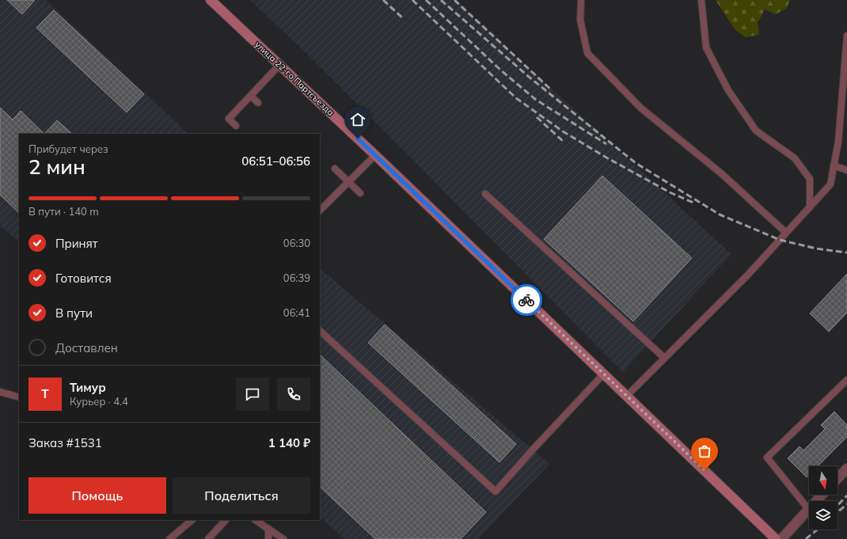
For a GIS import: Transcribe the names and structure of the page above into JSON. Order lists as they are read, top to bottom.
{
  "streets": {
    "street": ["улица 22-го Партсъезда"]
  },
  "north": "bottom",
  "page": {
    "heading": ["2 мин", "Прибудет через", "06:51–06:56"],
    "panel": [
      "Тимур",
      "Курьер · 4.4",
      "Заказ #1531",
      "1 140 ₽"
    ],
    "bar": "В пути · 140 m",
    "list": [
      ["Принят", "06:30"],
      ["Готовится", "06:39"],
      ["В пути", "06:41"],
      "Доставлен"
    ],
    "round": "Т",
    "buttons": ["Помощь", "Поделиться"]
  }
}
